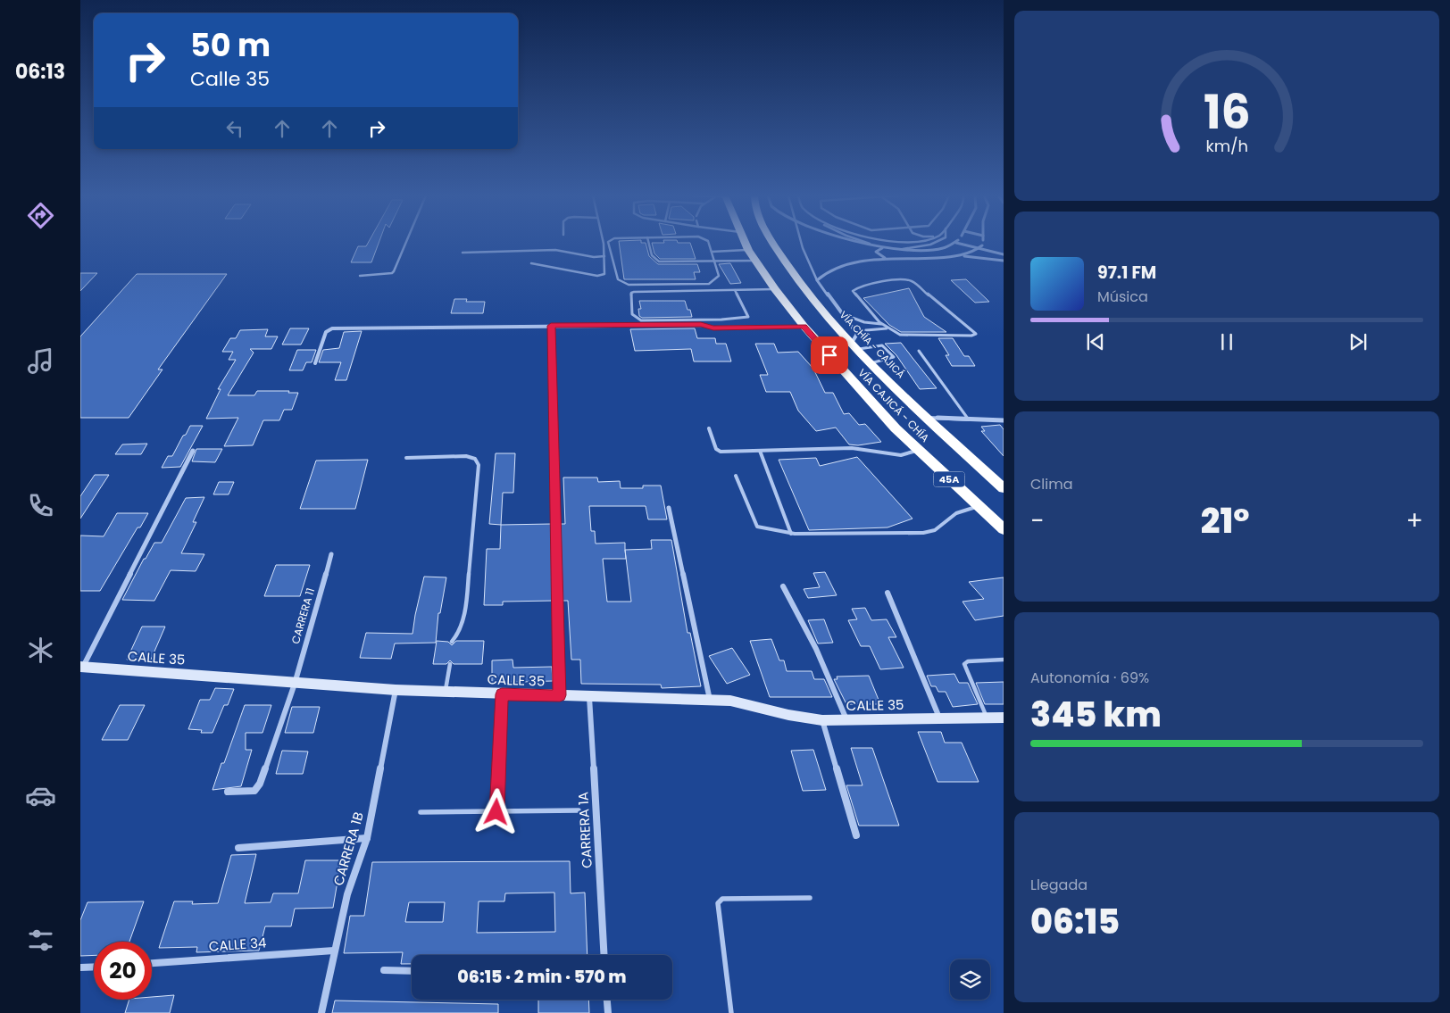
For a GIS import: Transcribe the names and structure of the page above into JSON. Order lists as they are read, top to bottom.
{
  "streets": {
    "highway": ["VÍA CHÍA - CAJICÁ", "VÍA CAJICÁ - CHÍA", "45A"],
    "street": [
      "CARRERA 11",
      "CALLE 35",
      "CARRERA 1A",
      "CARRERA 1B",
      "CALLE 34"
    ]
  },
  "crossings": [
    ["CARRERA 11", "CALLE 35"],
    ["CALLE 35", "CARRERA 1A"],
    ["CALLE 35", "CARRERA 1B"],
    ["CARRERA 1B", "CALLE 34"]
  ],
  "page": {
    "tabs": "06:13",
    "turn": ["50 m", "Calle 35"],
    "song": ["97.1 FM", "Música"],
    "tile": [
      "Clima",
      ["Autonomía · 69%", "345 km"],
      ["Llegada", "06:15"]
    ],
    "heat": ["−", "21°", "+"],
    "limit": "20",
    "trip": "06:15 · 2 min · 570 m",
    "gauge": ["16", "km/h"]
  }
}
